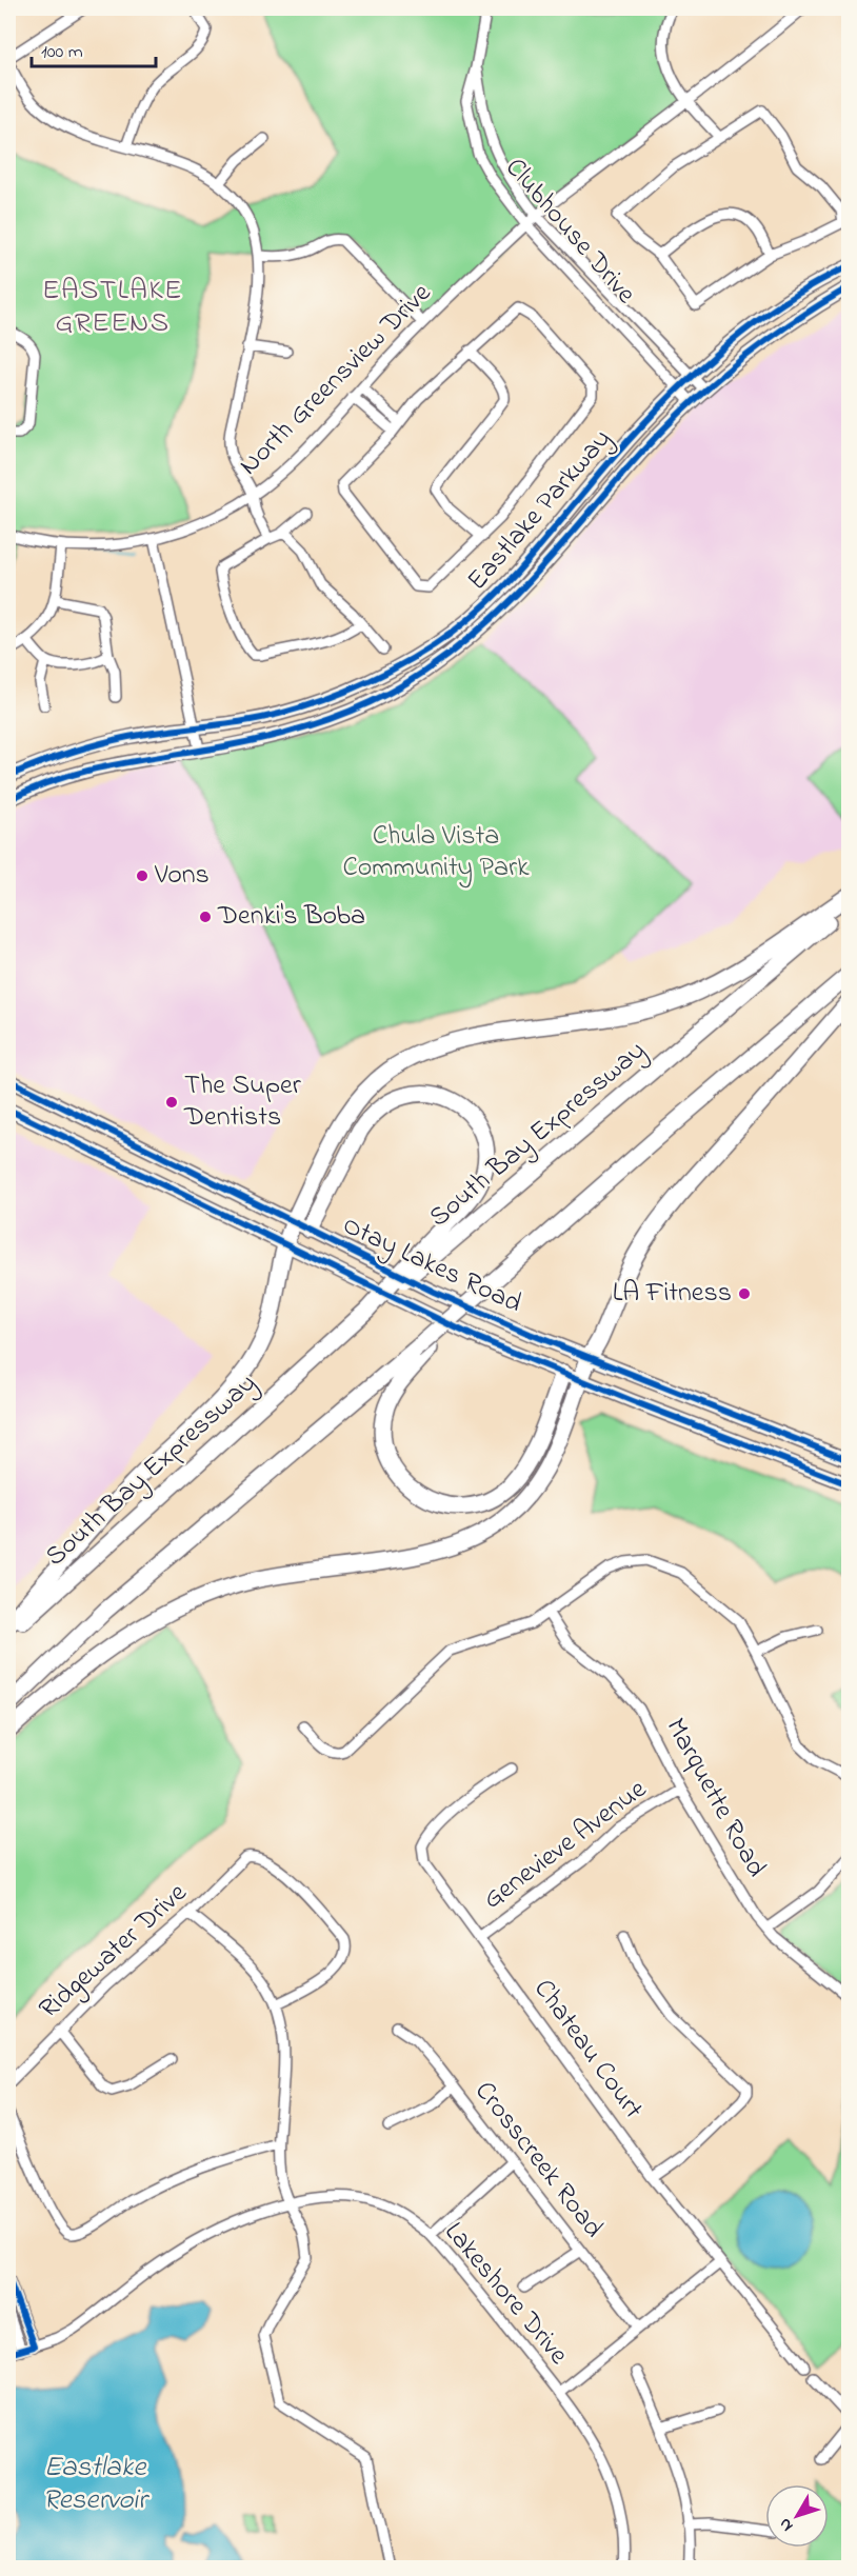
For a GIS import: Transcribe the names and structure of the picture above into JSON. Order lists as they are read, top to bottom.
{
  "streets": {
    "highway": ["South Bay Expressway"],
    "main road": ["Eastlake Parkway", "Otay Lakes Road"],
    "street": [
      "Clubhouse Drive",
      "North Greensview Drive",
      "Marquette Road",
      "Genevieve Avenue",
      "Ridgewater Drive",
      "Chateau Court",
      "Crosscreek Road",
      "Lakeshore Drive"
    ]
  },
  "crossings": [
    ["Clubhouse Drive", "North Greensview Drive"],
    ["Clubhouse Drive", "Eastlake Parkway"],
    ["Marquette Road", "Genevieve Avenue"],
    ["Genevieve Avenue", "Chateau Court"]
  ],
  "districts": ["EASTLAKE GREENS"],
  "water": ["Eastlake Reservoir"],
  "parks": ["Chula Vista Community Park"],
  "places": [
    "Vons",
    "Denki's Boba",
    "The Super Dentists",
    "LA Fitness"
  ],
  "scale_bar": "100 m",
  "north": "bottom left"
}
